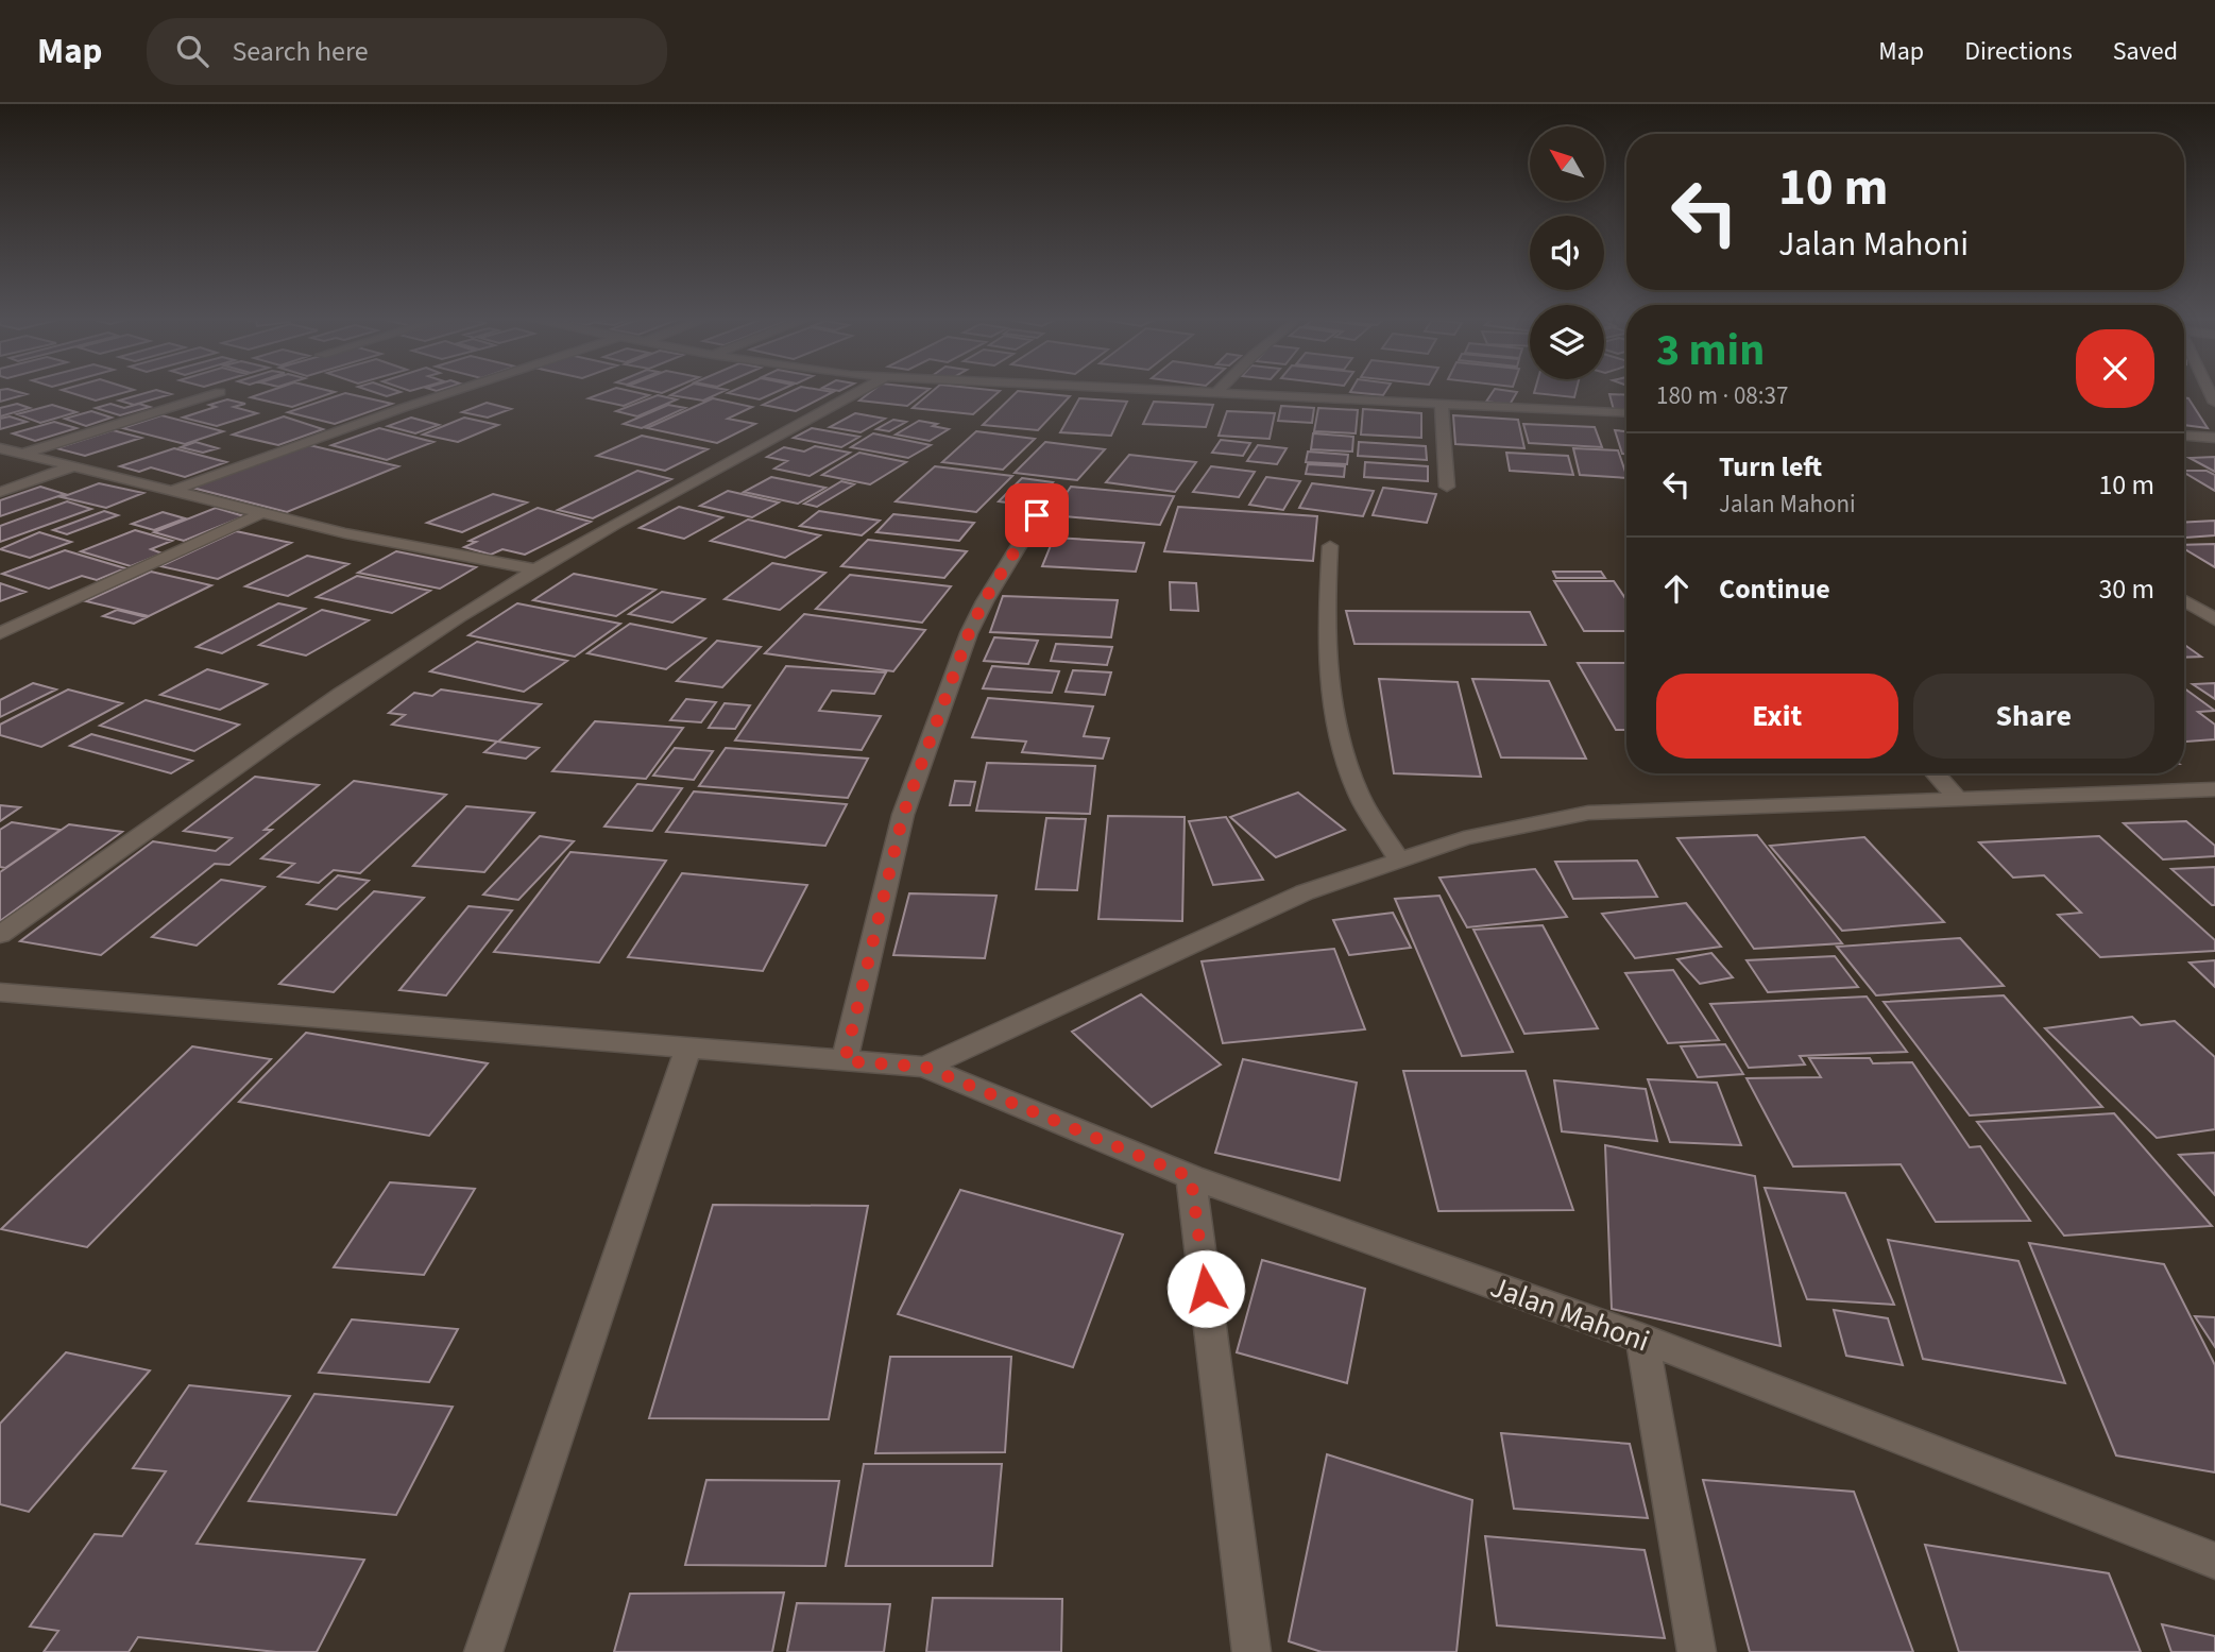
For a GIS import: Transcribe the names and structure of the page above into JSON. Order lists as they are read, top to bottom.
{
  "streets": {
    "street": ["Jalan Mahoni"]
  },
  "north": "top left",
  "page": {
    "header": "Map",
    "search": "Search here",
    "nav": ["Map", "Directions", "Saved"],
    "turn": ["10 m", "Jalan Mahoni"],
    "heading": ["3 min", "180 m · 08:37"],
    "list": [
      {
        "name": "Turn left",
        "note": "Jalan Mahoni",
        "value": "10 m"
      },
      {
        "name": "Continue",
        "value": "30 m"
      }
    ],
    "buttons": ["Exit", "Share"]
  }
}
